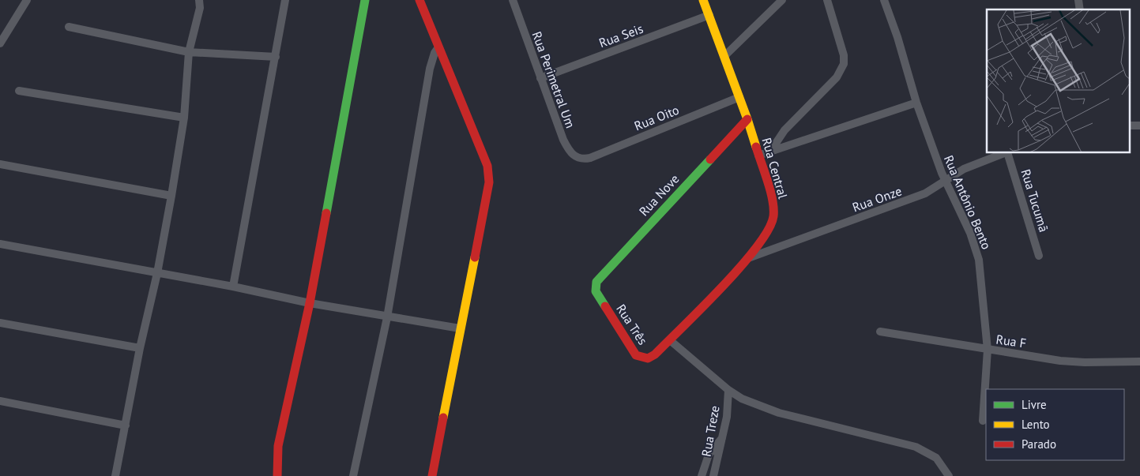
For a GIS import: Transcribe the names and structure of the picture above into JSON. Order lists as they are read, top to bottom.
{
  "streets": {
    "street": [
      "Rua Seis",
      "Rua Perimetral Um",
      "Rua Oito",
      "Rua Central",
      "Rua Nove",
      "Rua Onze",
      "Rua Tucumã",
      "Rua Antônio Bento",
      "Rua Três",
      "Rua F",
      "Rua Treze"
    ]
  },
  "crossings": [
    ["Rua Seis", "Rua Perimetral Um"],
    ["Rua Seis", "Rua Central"],
    ["Rua Perimetral Um", "Rua Oito"],
    ["Rua Oito", "Rua Central"],
    ["Rua Central", "Rua Nove"],
    ["Rua Central", "Rua Onze"],
    ["Rua Central", "Rua Três"],
    ["Rua Nove", "Rua Três"],
    ["Rua Onze", "Rua Antônio Bento"],
    ["Rua Antônio Bento", "Rua F"]
  ],
  "legend": ["Livre", "Lento", "Parado"]
}
